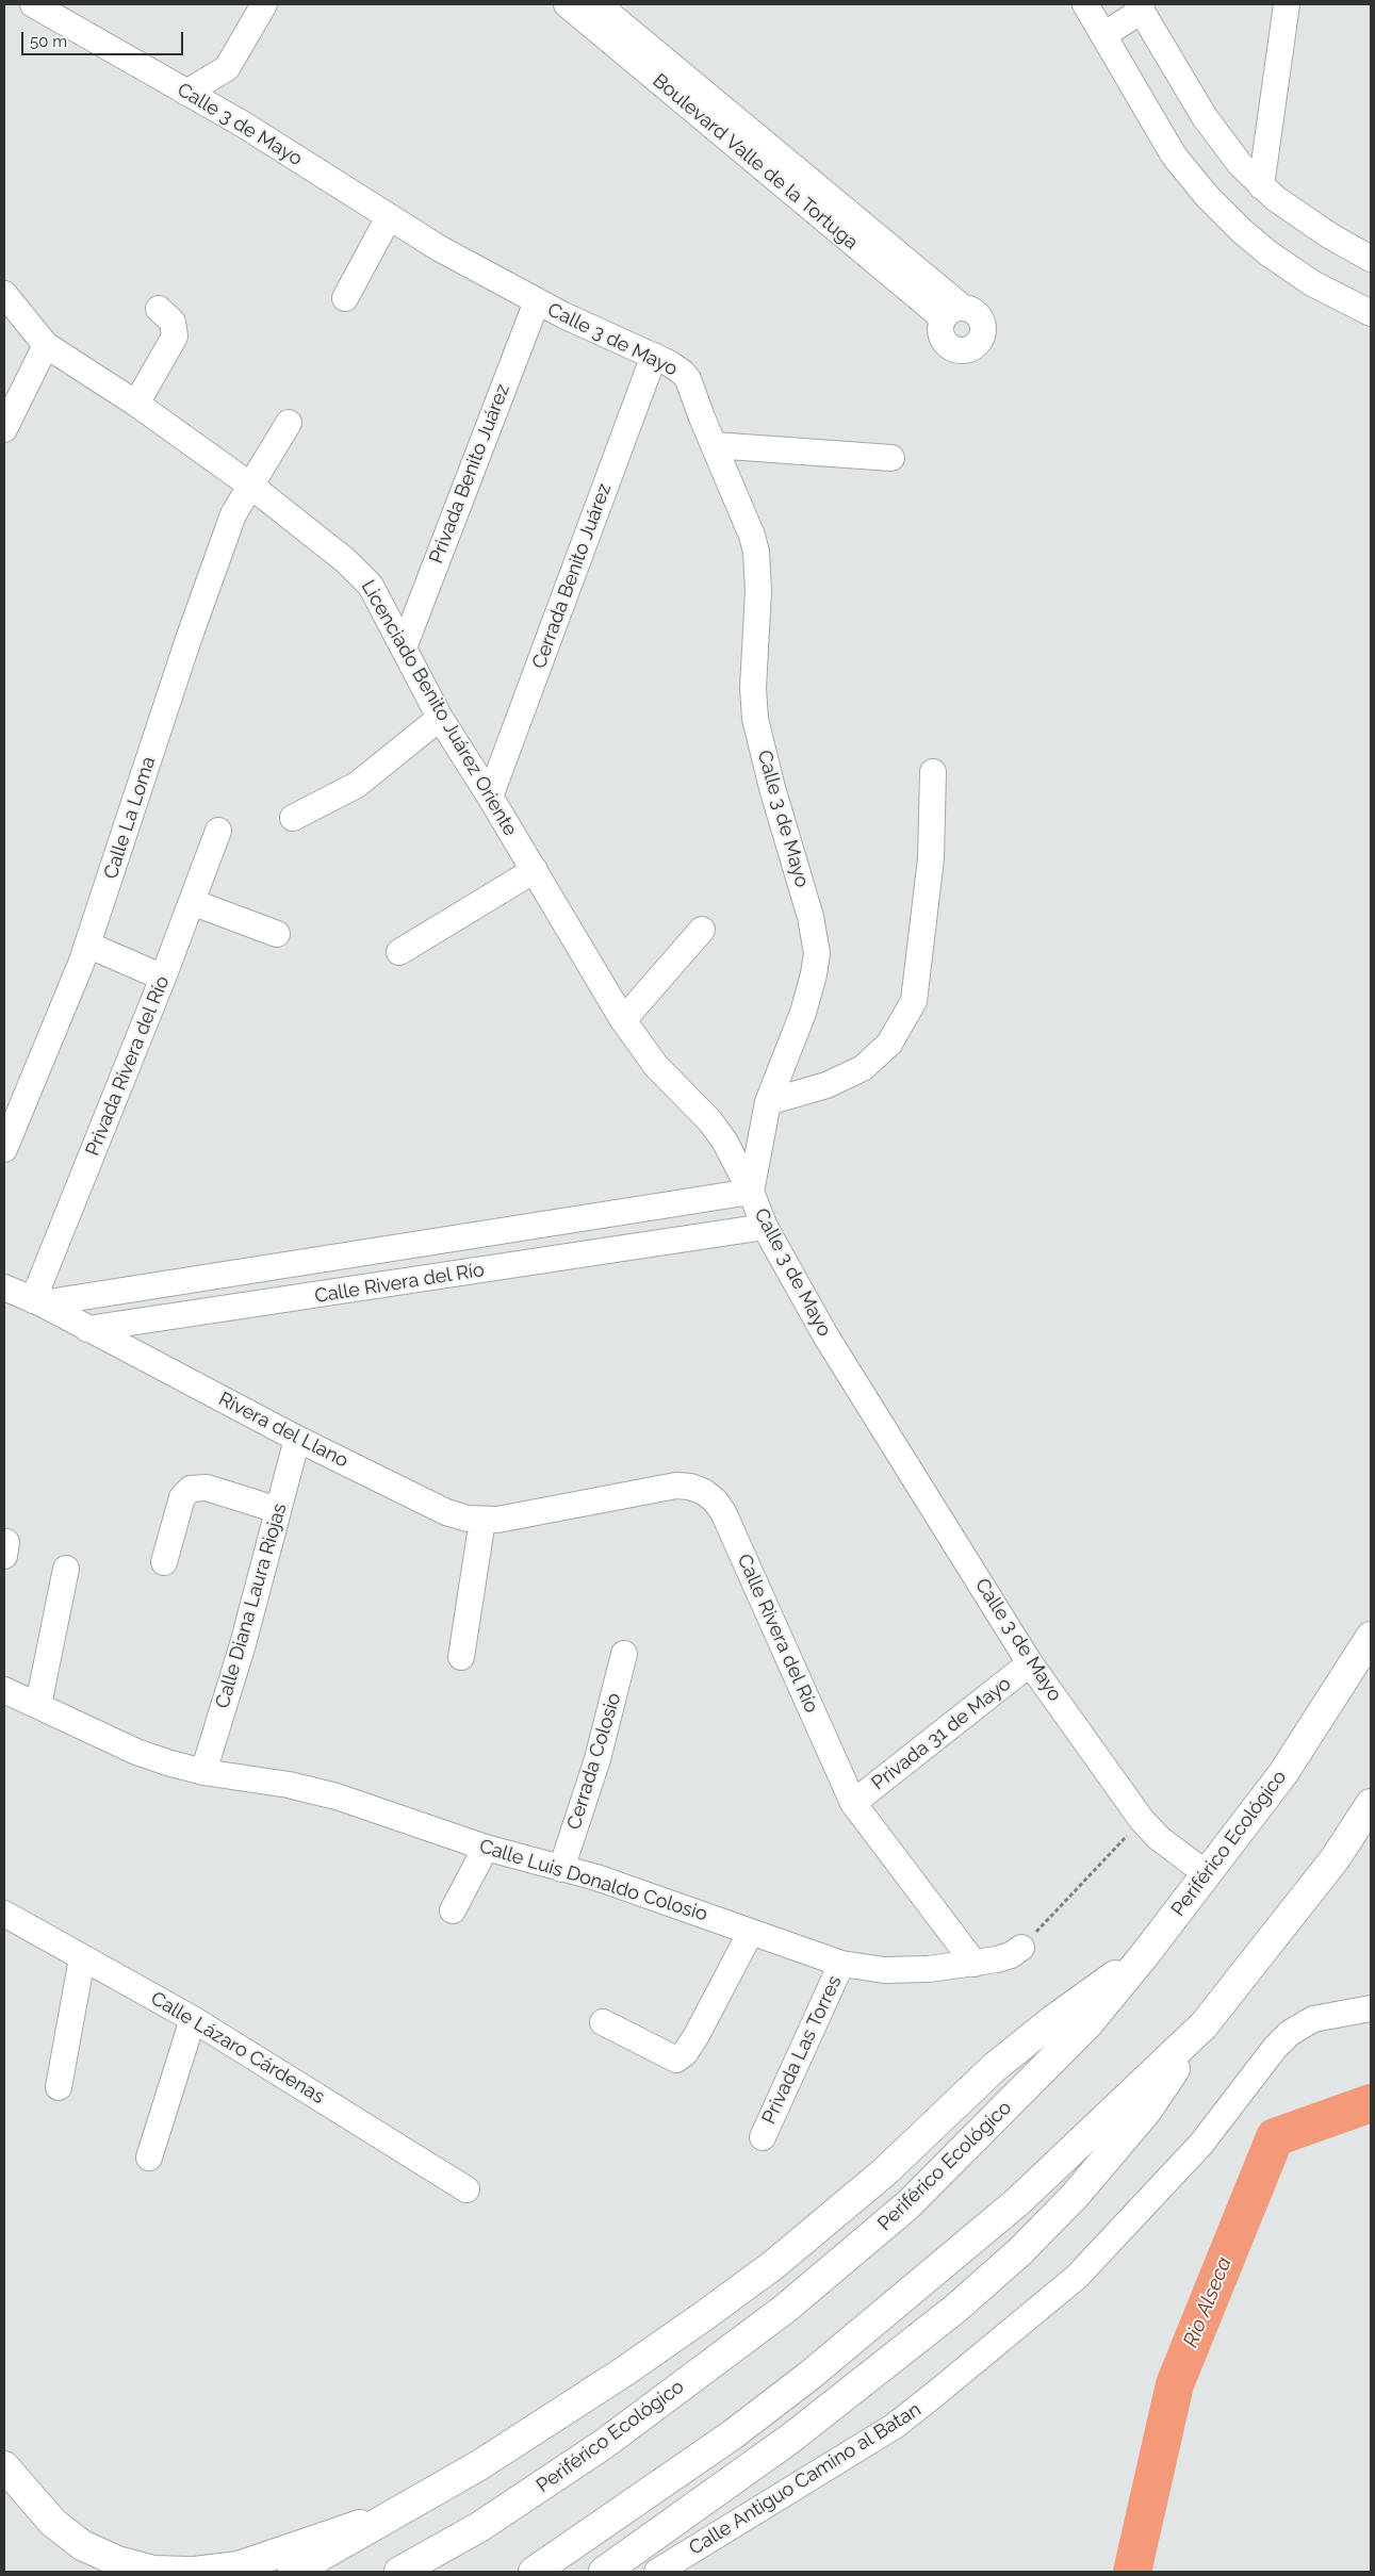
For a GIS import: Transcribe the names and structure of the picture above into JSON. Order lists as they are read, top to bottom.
{
  "streets": {
    "main road": ["Periférico Ecológico"],
    "street": [
      "Calle 3 de Mayo",
      "Boulevard Valle de la Tortuga",
      "Privada Benito Juárez",
      "Cerrada Benito Juárez",
      "Licenciado Benito Juárez Oriente",
      "Calle La Loma",
      "Privada Rivera del Río",
      "Calle Rivera del Río",
      "Rivera del Llano",
      "Calle Diana Laura Riojas",
      "Privada 31 de Mayo",
      "Cerrada Colosio",
      "Calle Luis Donaldo Colosio",
      "Calle Lázaro Cárdenas",
      "Privada Las Torres",
      "Calle Antiguo Camino al Batan"
    ]
  },
  "crossings": [
    ["Calle 3 de Mayo", "Privada Benito Juárez"],
    ["Calle 3 de Mayo", "Cerrada Benito Juárez"],
    ["Calle 3 de Mayo", "Licenciado Benito Juárez Oriente"],
    ["Calle 3 de Mayo", "Calle Rivera del Río"],
    ["Calle 3 de Mayo", "Privada 31 de Mayo"],
    ["Calle 3 de Mayo", "Periférico Ecológico"],
    ["Privada Benito Juárez", "Licenciado Benito Juárez Oriente"],
    ["Cerrada Benito Juárez", "Licenciado Benito Juárez Oriente"],
    ["Licenciado Benito Juárez Oriente", "Calle La Loma"],
    ["Licenciado Benito Juárez Oriente", "Calle Rivera del Río"],
    ["Privada Rivera del Río", "Calle Rivera del Río"],
    ["Calle Rivera del Río", "Rivera del Llano"],
    ["Calle Rivera del Río", "Privada 31 de Mayo"],
    ["Calle Rivera del Río", "Calle Luis Donaldo Colosio"],
    ["Rivera del Llano", "Calle Diana Laura Riojas"],
    ["Calle Diana Laura Riojas", "Calle Luis Donaldo Colosio"],
    ["Cerrada Colosio", "Calle Luis Donaldo Colosio"],
    ["Calle Luis Donaldo Colosio", "Privada Las Torres"]
  ],
  "water": ["Rio Alseca"],
  "scale_bar": "50 m"
}
